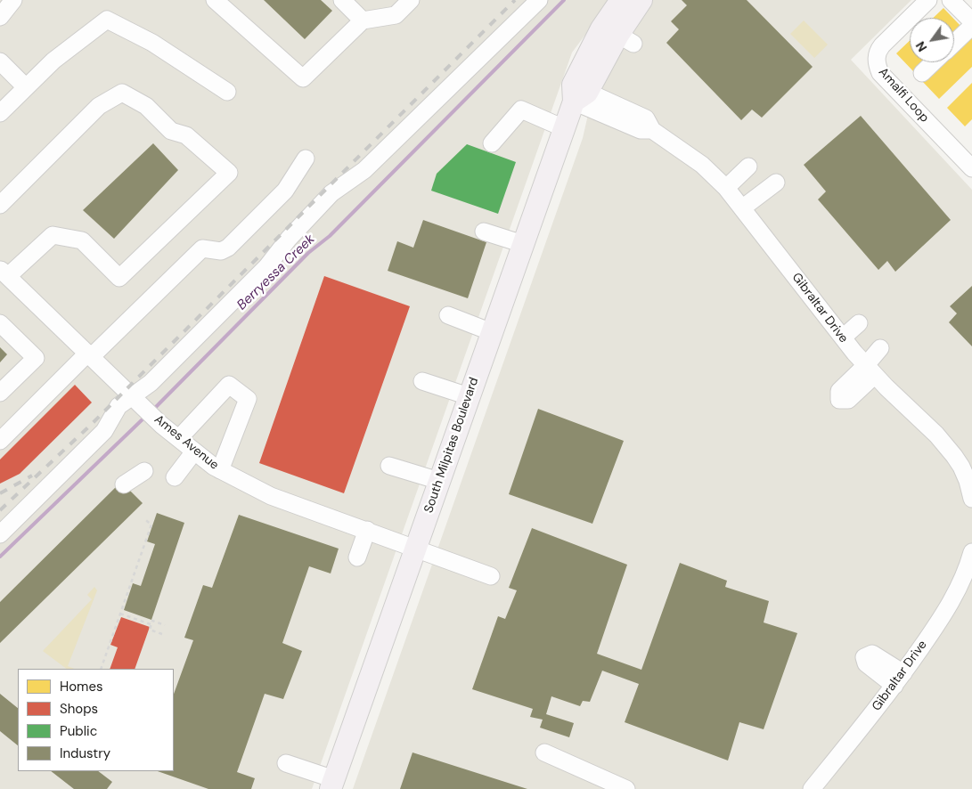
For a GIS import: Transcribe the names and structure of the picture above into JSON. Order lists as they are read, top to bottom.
{
  "streets": {
    "main road": ["South Milpitas Boulevard"],
    "street": ["Amalfi Loop", "Gibraltar Drive", "Ames Avenue"]
  },
  "crossings": [
    ["Gibraltar Drive", "South Milpitas Boulevard"],
    ["Ames Avenue", "South Milpitas Boulevard"]
  ],
  "water": ["Berryessa Creek"],
  "legend": [
    "Homes",
    "Shops",
    "Public",
    "Industry"
  ],
  "north": "bottom left"
}
